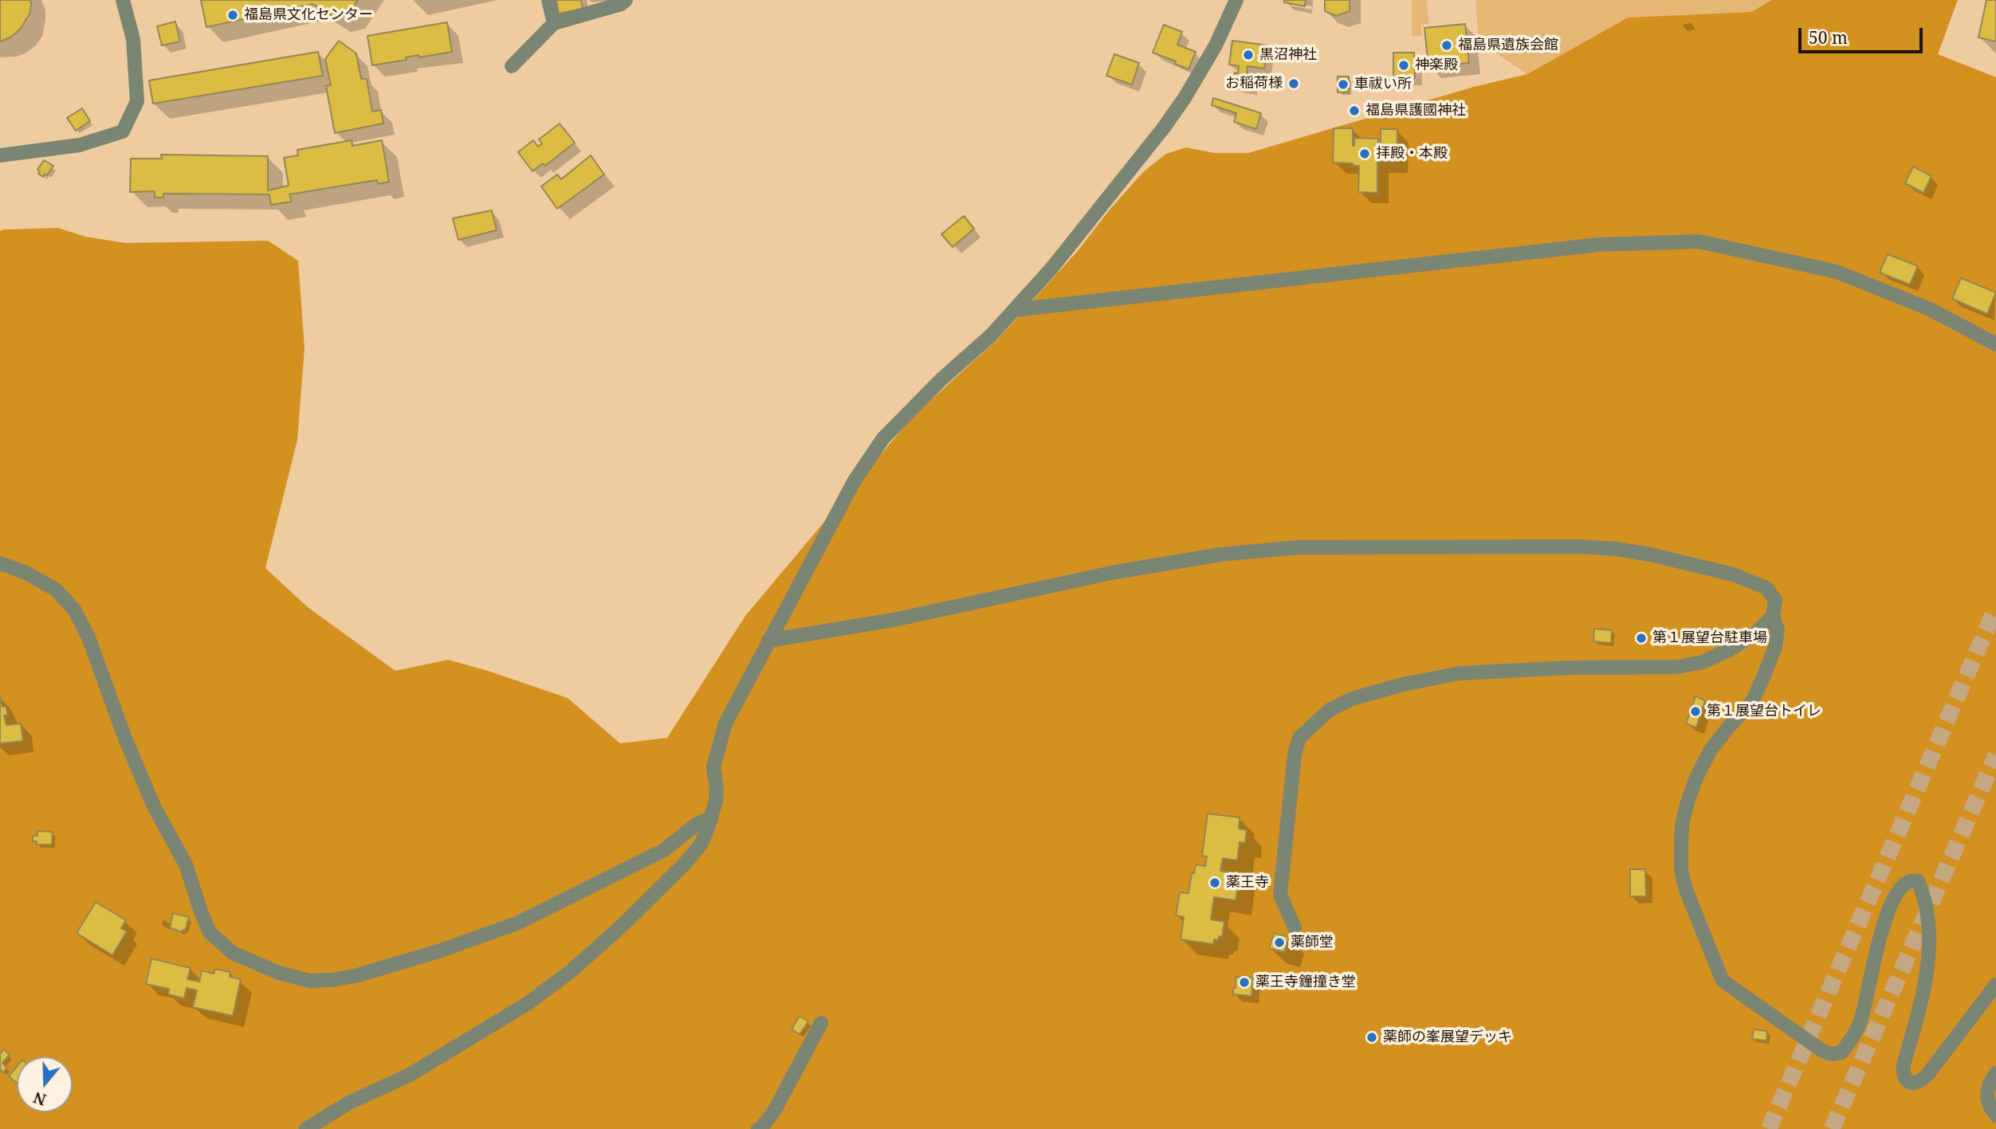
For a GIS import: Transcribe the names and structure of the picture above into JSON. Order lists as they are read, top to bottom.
{
  "places": [
    "福島県文化センター",
    "福島県遺族会館",
    "黒沼神社",
    "神楽殿",
    "お稲荷様",
    "車祓い所",
    "福島県護國神社",
    "拝殿・本殿",
    "第１展望台駐車場",
    "第１展望台トイレ",
    "薬王寺",
    "薬師堂",
    "薬王寺鐘撞き堂",
    "薬師の峯展望デッキ"
  ],
  "scale_bar": "50 m",
  "north": "bottom"
}
